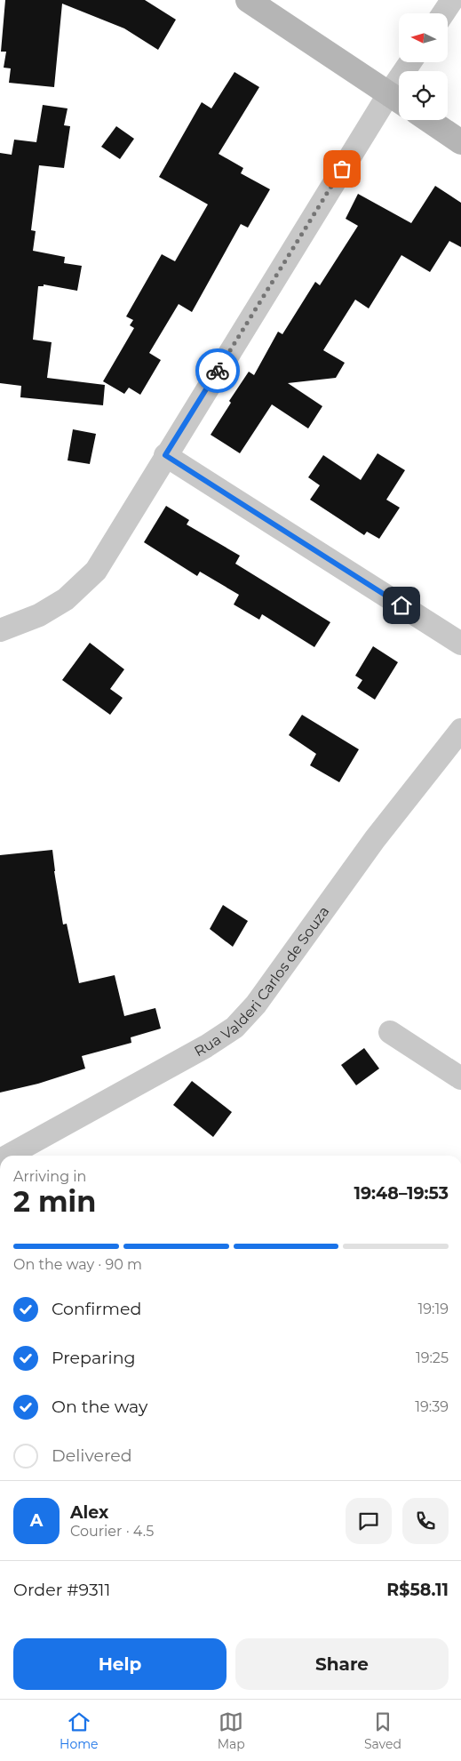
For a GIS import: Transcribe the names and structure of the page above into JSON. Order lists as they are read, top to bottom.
{
  "streets": {
    "street": ["Rua Valderi Carlos de Souza"]
  },
  "north": "left",
  "page": {
    "heading": ["2 min", "Arriving in", "19:48–19:53"],
    "panel": [
      "Alex",
      "Courier · 4.5",
      "Order #9311",
      "R$58.11"
    ],
    "bar": "On the way · 90 m",
    "list": [
      ["Confirmed", "19:19"],
      ["Preparing", "19:25"],
      ["On the way", "19:39"],
      "Delivered"
    ],
    "round": "A",
    "buttons": ["Help", "Share"],
    "tabs": ["Home", "Map", "Saved"]
  }
}
